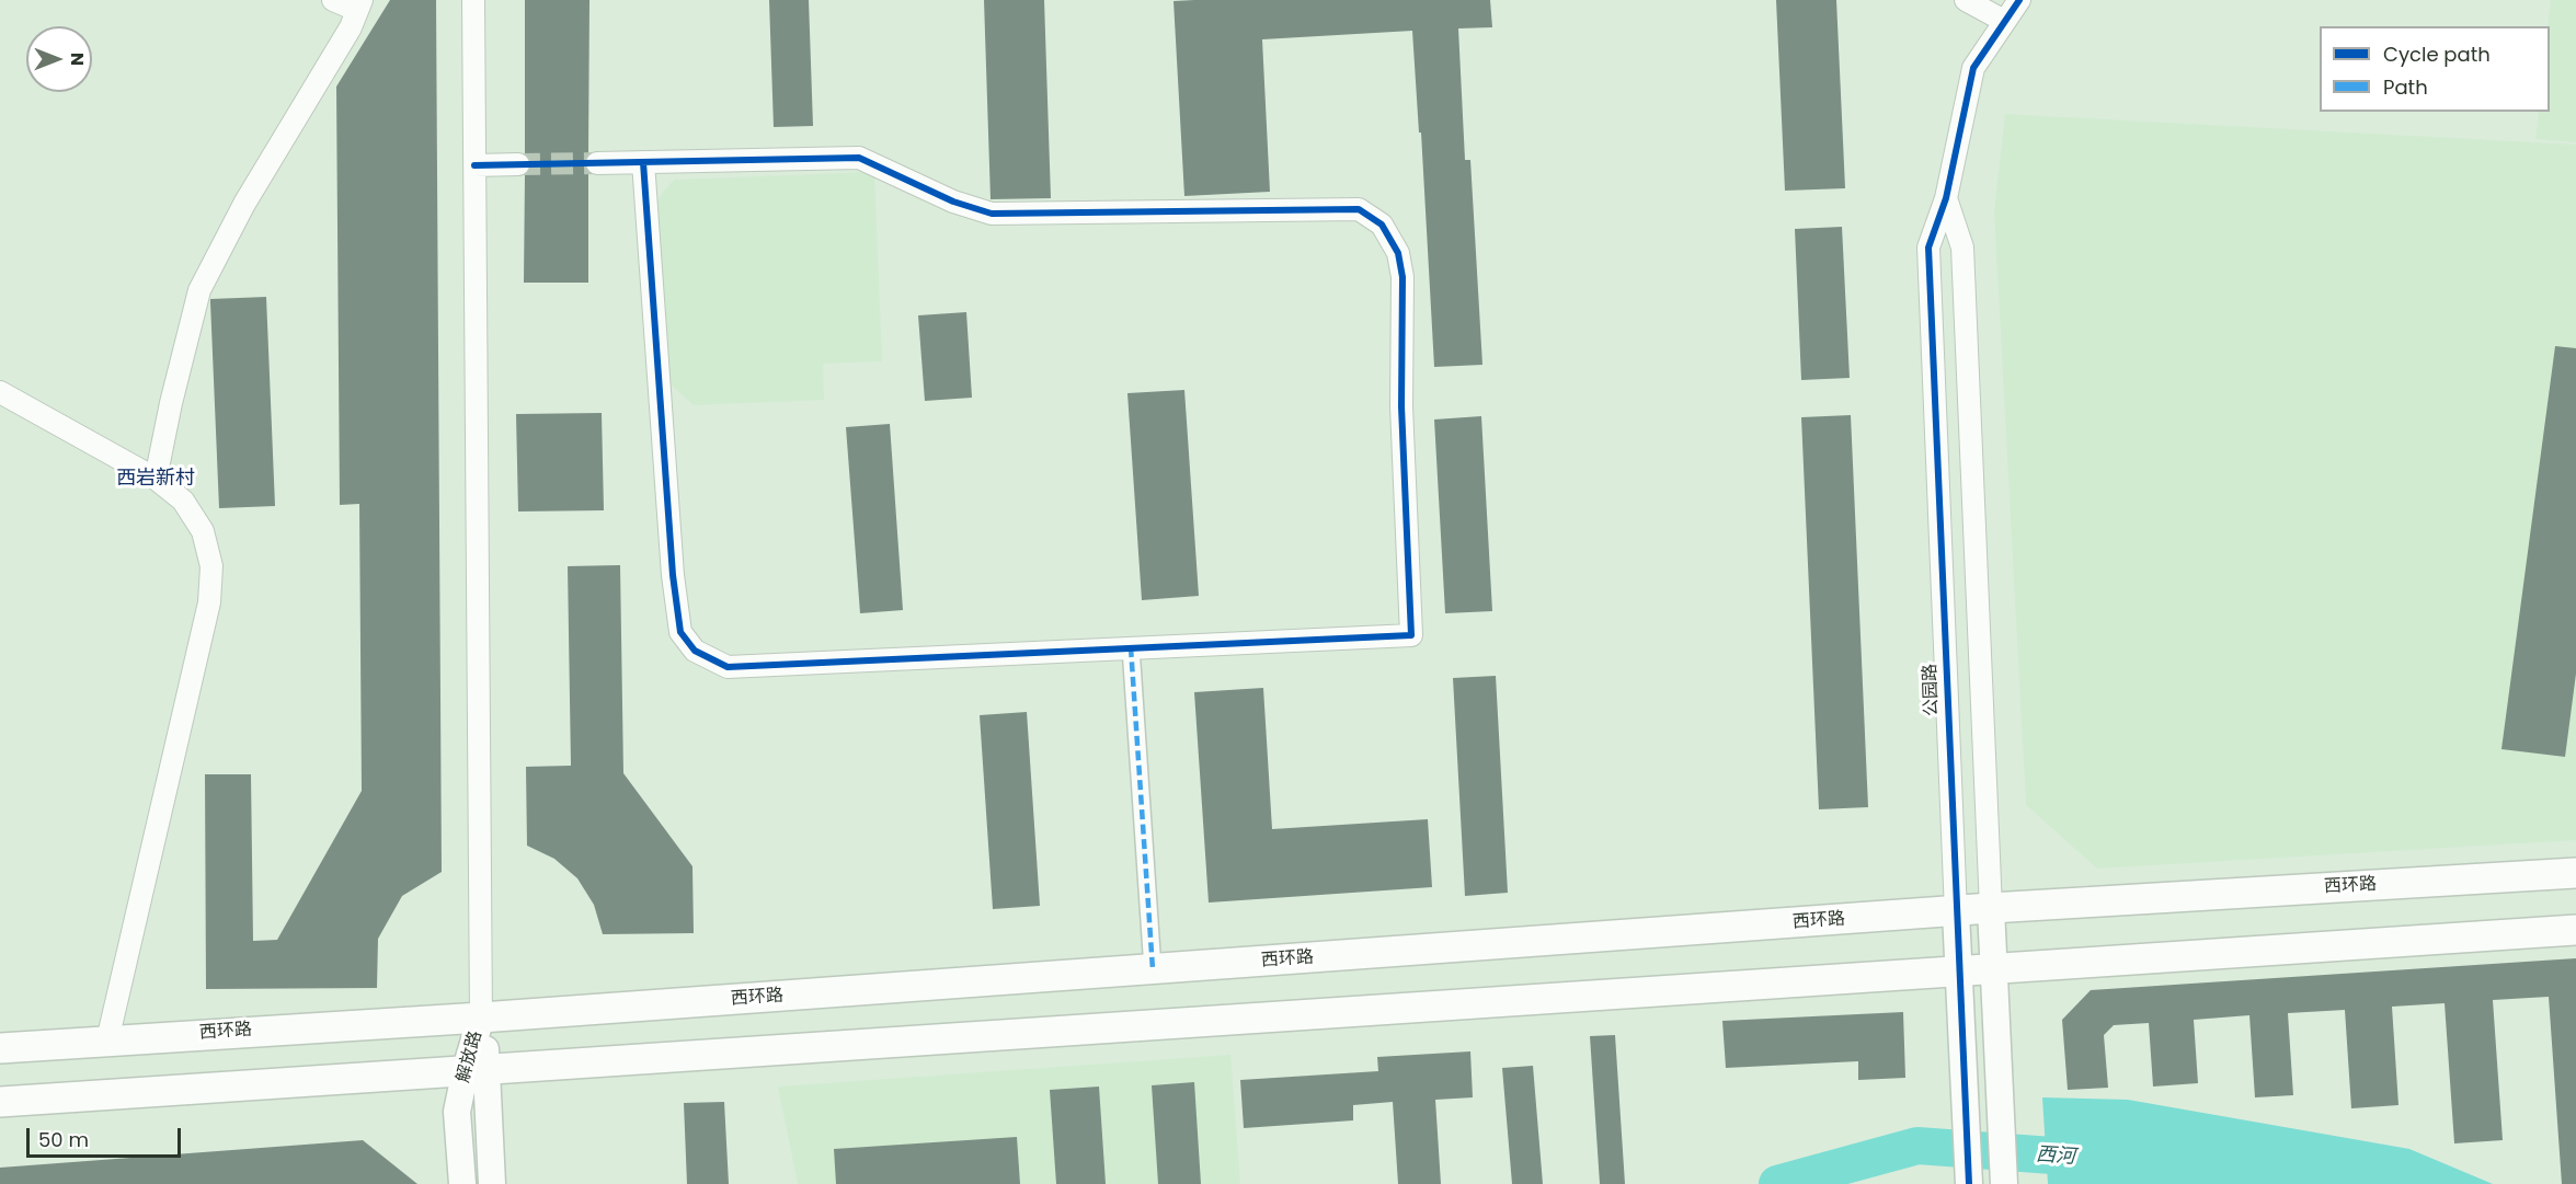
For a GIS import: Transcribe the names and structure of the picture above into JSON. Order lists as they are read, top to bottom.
{
  "streets": {
    "main road": ["西环路"],
    "street": ["公园路", "解放路"]
  },
  "crossings": [
    ["公园路", "西环路"],
    ["西环路", "解放路"]
  ],
  "districts": ["西岩新村"],
  "water": ["西河"],
  "legend": ["Cycle path", "Path"],
  "scale_bar": "50 m",
  "north": "right"
}
